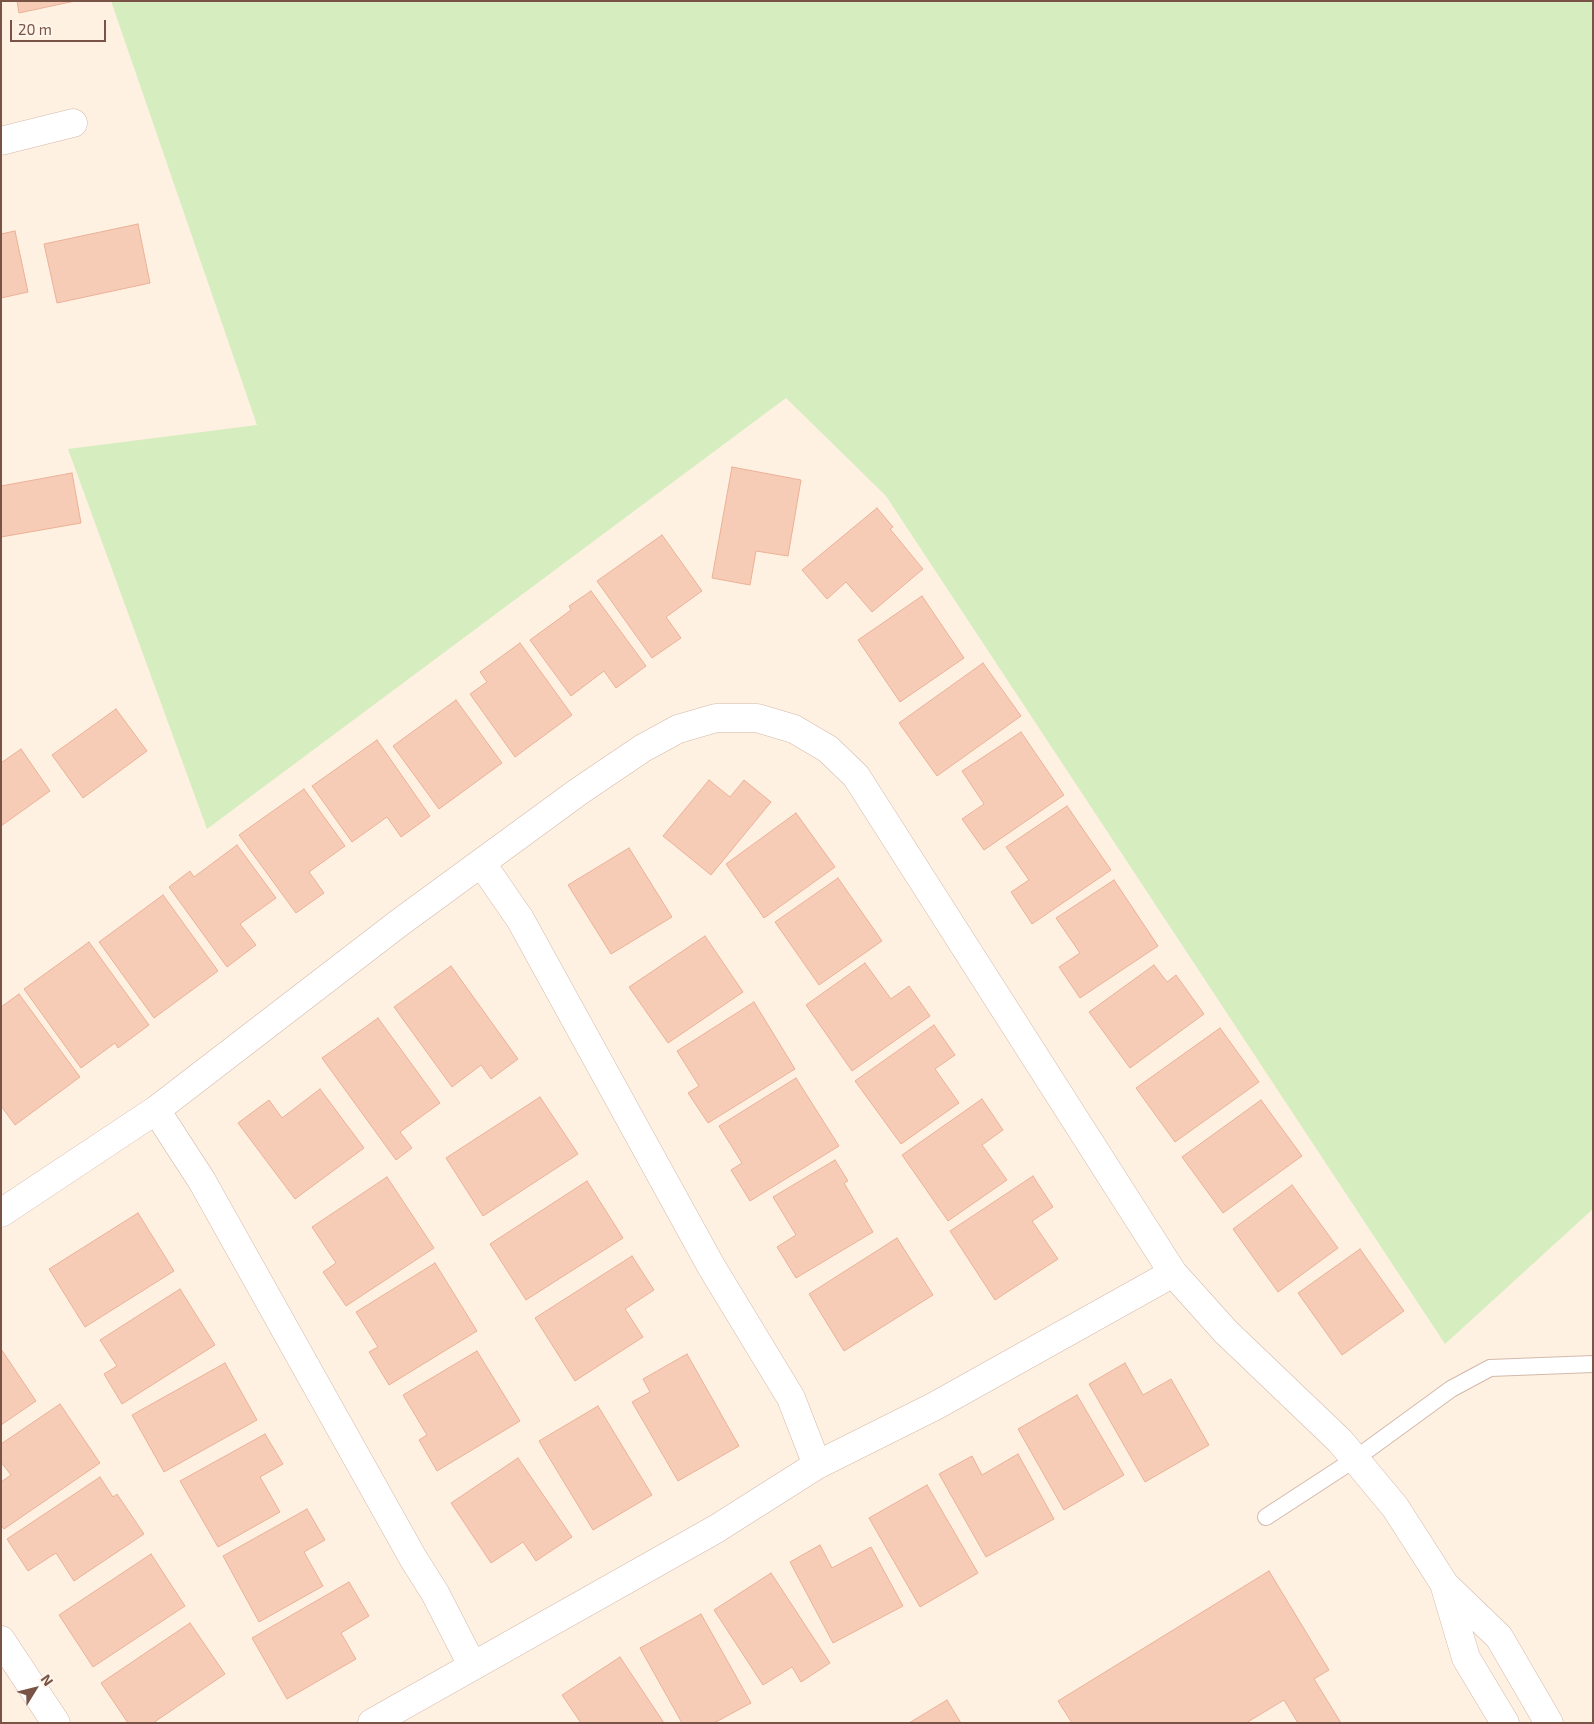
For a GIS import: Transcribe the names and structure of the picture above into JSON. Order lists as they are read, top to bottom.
{
  "scale_bar": "20 m",
  "north": "top right"
}
